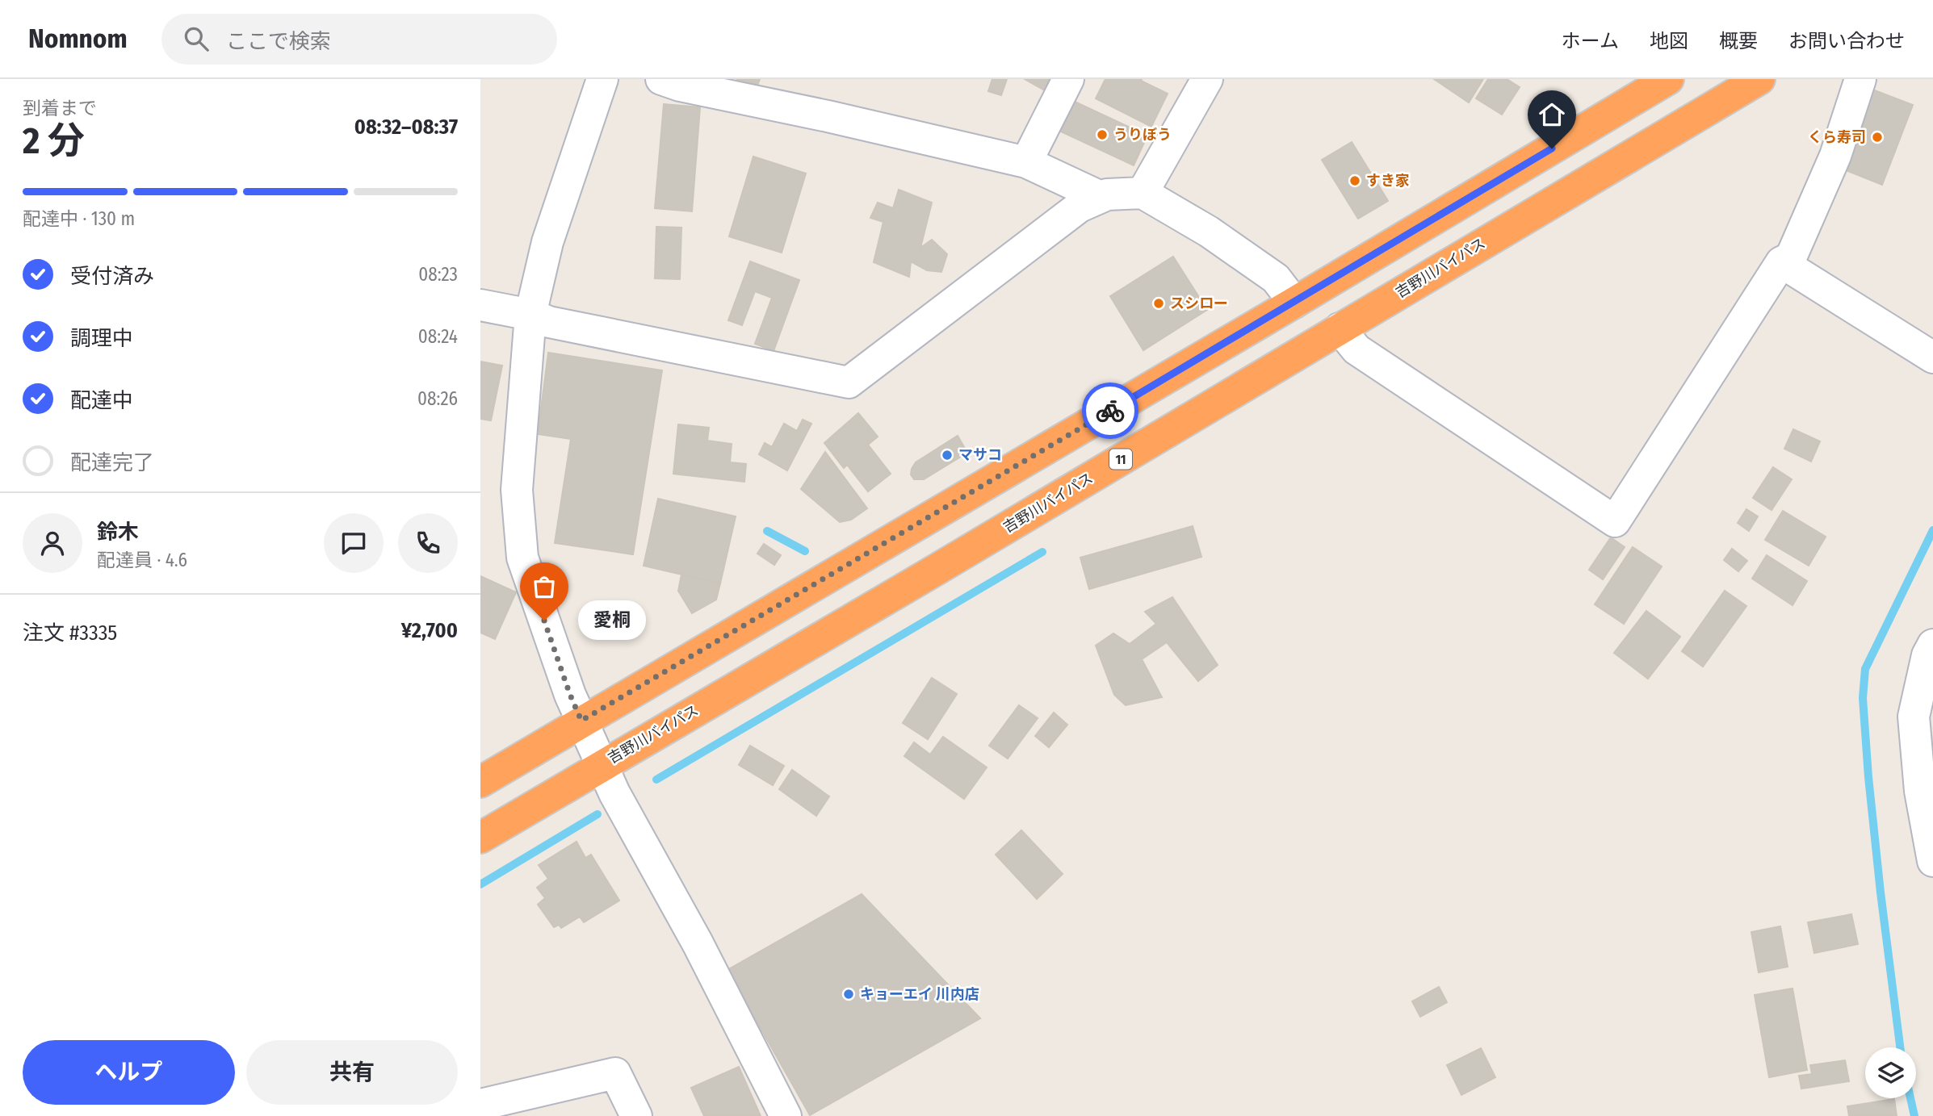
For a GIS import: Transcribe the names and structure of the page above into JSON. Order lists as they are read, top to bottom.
{
  "streets": {
    "highway": ["吉野川バイパス", "11"]
  },
  "places": [
    "うりぼう",
    "くら寿司",
    "すき家",
    "スシロー",
    "マサコ",
    "愛桐",
    "キョーエイ 川内店"
  ],
  "page": {
    "header": "Nomnom",
    "search": "ここで検索",
    "nav": [
      "ホーム",
      "地図",
      "概要",
      "お問い合わせ"
    ],
    "heading": ["2 分", "到着まで", "08:32–08:37"],
    "panel": [
      "鈴木",
      "配達員 · 4.6",
      "注文 #3335",
      "¥2,700"
    ],
    "bar": "配達中 · 130 m",
    "list": [
      ["受付済み", "08:23"],
      ["調理中", "08:24"],
      ["配達中", "08:26"],
      "配達完了"
    ],
    "bubble": "愛桐",
    "buttons": ["ヘルプ", "共有"]
  }
}
